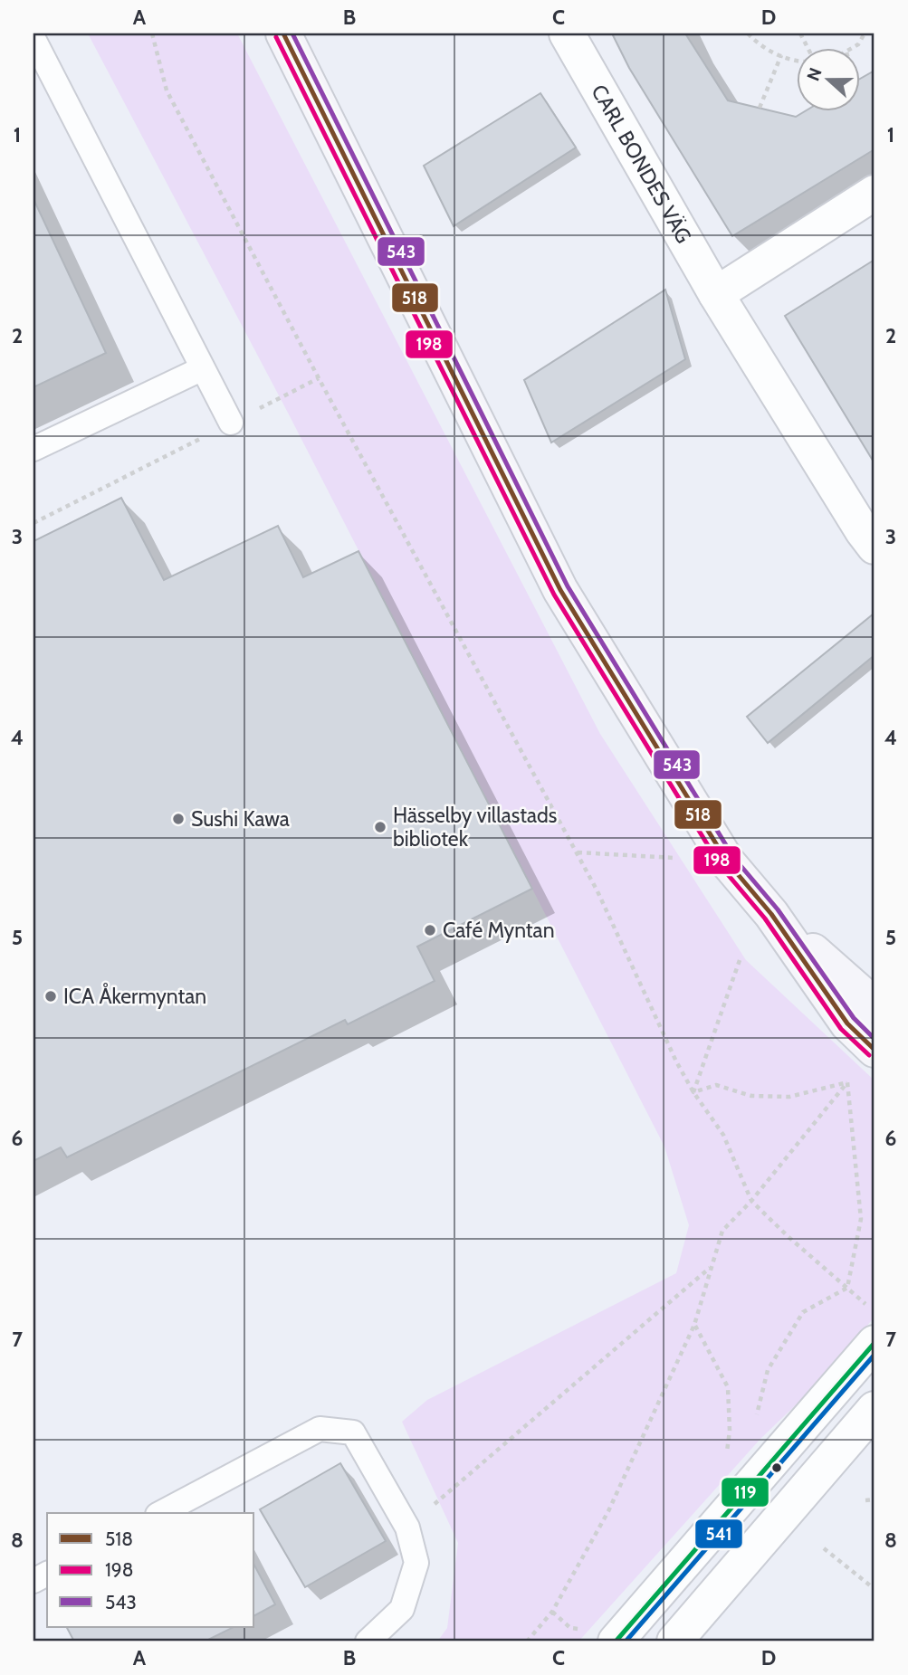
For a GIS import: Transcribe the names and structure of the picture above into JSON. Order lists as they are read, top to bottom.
{
  "streets": {
    "street": ["CARL BONDES VÄG"]
  },
  "places": [
    "Sushi Kawa",
    "Hässelby villastads bibliotek",
    "Café Myntan",
    "ICA Åkermyntan"
  ],
  "lines": [
    "transit line 518",
    "transit line 543",
    "transit line 198",
    "transit line 119",
    "transit line 541"
  ],
  "legend": ["518", "198", "543"],
  "north": "left",
  "grid": {
    "columns": [
      "A",
      "B",
      "C",
      "D"
    ],
    "rows": [
      "1",
      "2",
      "3",
      "4",
      "5",
      "6",
      "7",
      "8"
    ]
  }
}
